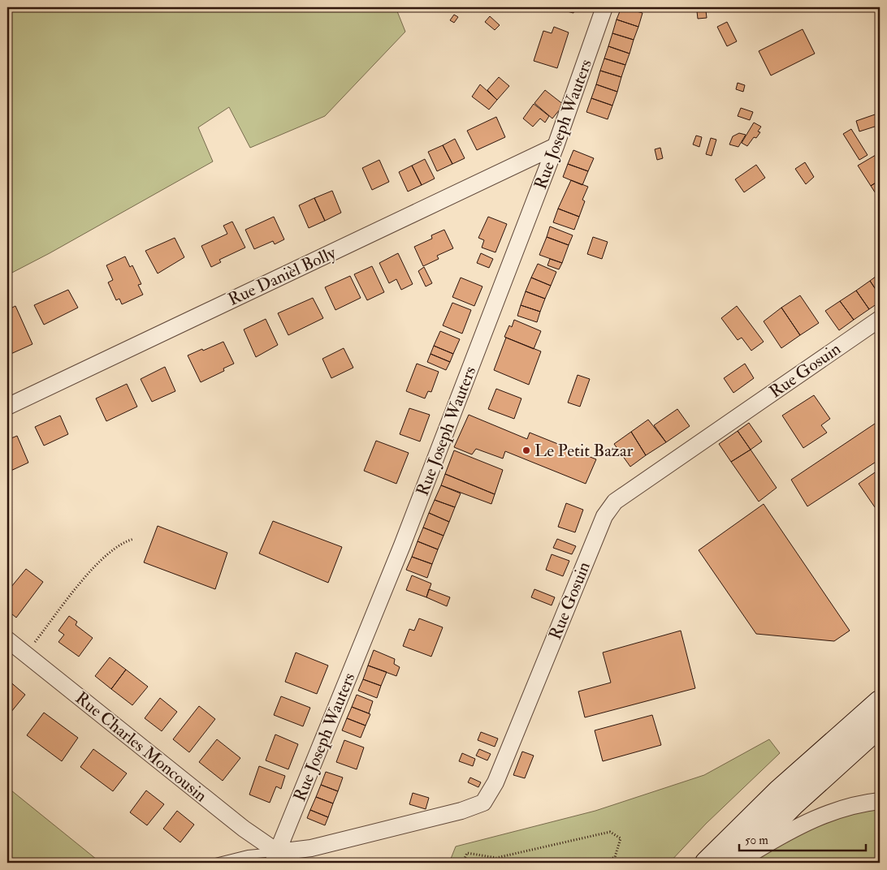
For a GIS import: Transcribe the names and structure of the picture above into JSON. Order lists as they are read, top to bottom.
{
  "streets": {
    "street": [
      "Rue Joseph Wauters",
      "Rue Danièl Bolly",
      "Rue Gosuin",
      "Rue Charles Moncousin"
    ]
  },
  "crossings": [
    ["Rue Joseph Wauters", "Rue Danièl Bolly"],
    ["Rue Joseph Wauters", "Rue Gosuin"],
    ["Rue Joseph Wauters", "Rue Charles Moncousin"],
    ["Rue Gosuin", "Rue Charles Moncousin"]
  ],
  "places": ["Le Petit Bazar"],
  "scale_bar": "50 m"
}
